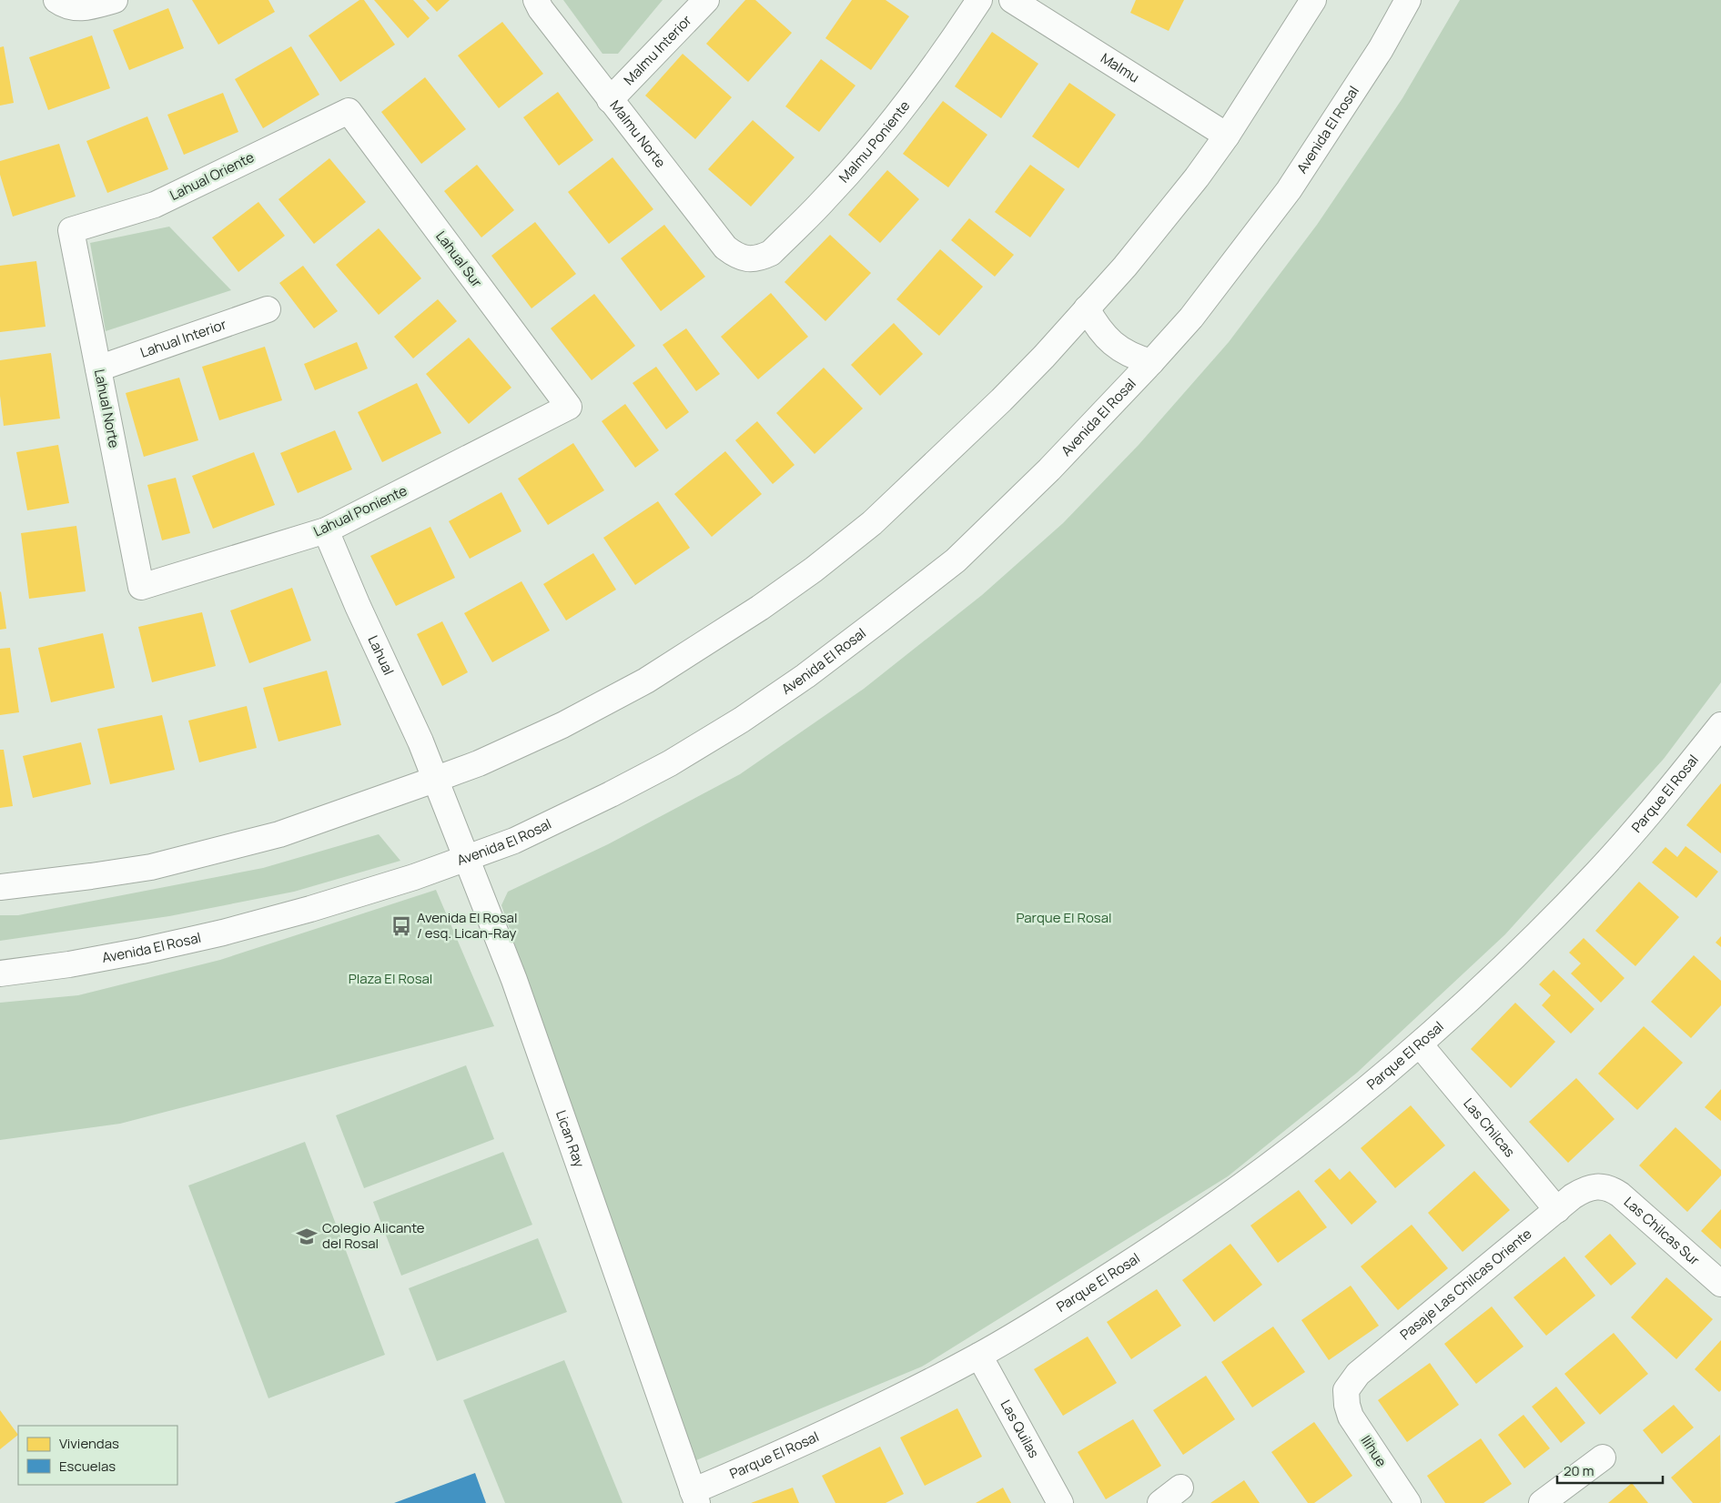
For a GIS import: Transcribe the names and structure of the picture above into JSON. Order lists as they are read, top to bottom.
{
  "streets": {
    "street": [
      "Malmu Interior",
      "Malmu",
      "Avenida El Rosal",
      "Malmu Norte",
      "Malmu Poniente",
      "Lahual Oriente",
      "Lahual Sur",
      "Lahual Interior",
      "Lahual Norte",
      "Lahual Poniente",
      "Lahual",
      "Parque El Rosal",
      "Las Chilcas",
      "Lican Ray",
      "Las Chilcas Sur",
      "Pasaje Las Chilcas Oriente",
      "Las Quilas",
      "Ilihue"
    ]
  },
  "crossings": [
    ["Malmu Interior", "Malmu Norte"],
    ["Avenida El Rosal", "Lican Ray"],
    ["Malmu Norte", "Malmu Poniente"],
    ["Lahual Oriente", "Lahual Sur"],
    ["Lahual Oriente", "Lahual Norte"],
    ["Lahual Sur", "Lahual Poniente"],
    ["Lahual Interior", "Lahual Norte"],
    ["Lahual Norte", "Lahual Poniente"],
    ["Lahual Poniente", "Lahual"],
    ["Lahual", "Lican Ray"],
    ["Parque El Rosal", "Las Chilcas"],
    ["Parque El Rosal", "Lican Ray"],
    ["Parque El Rosal", "Las Quilas"],
    ["Las Chilcas", "Pasaje Las Chilcas Oriente"],
    ["Las Chilcas Sur", "Pasaje Las Chilcas Oriente"],
    ["Pasaje Las Chilcas Oriente", "Ilihue"]
  ],
  "parks": ["Parque El Rosal", "Plaza El Rosal"],
  "places": {
    "bus stop": ["Avenida El Rosal / esq. Lican-Ray"],
    "school or university": ["Colegio Alicante del Rosal"]
  },
  "legend": ["Viviendas", "Escuelas"],
  "scale_bar": "20 m"
}
